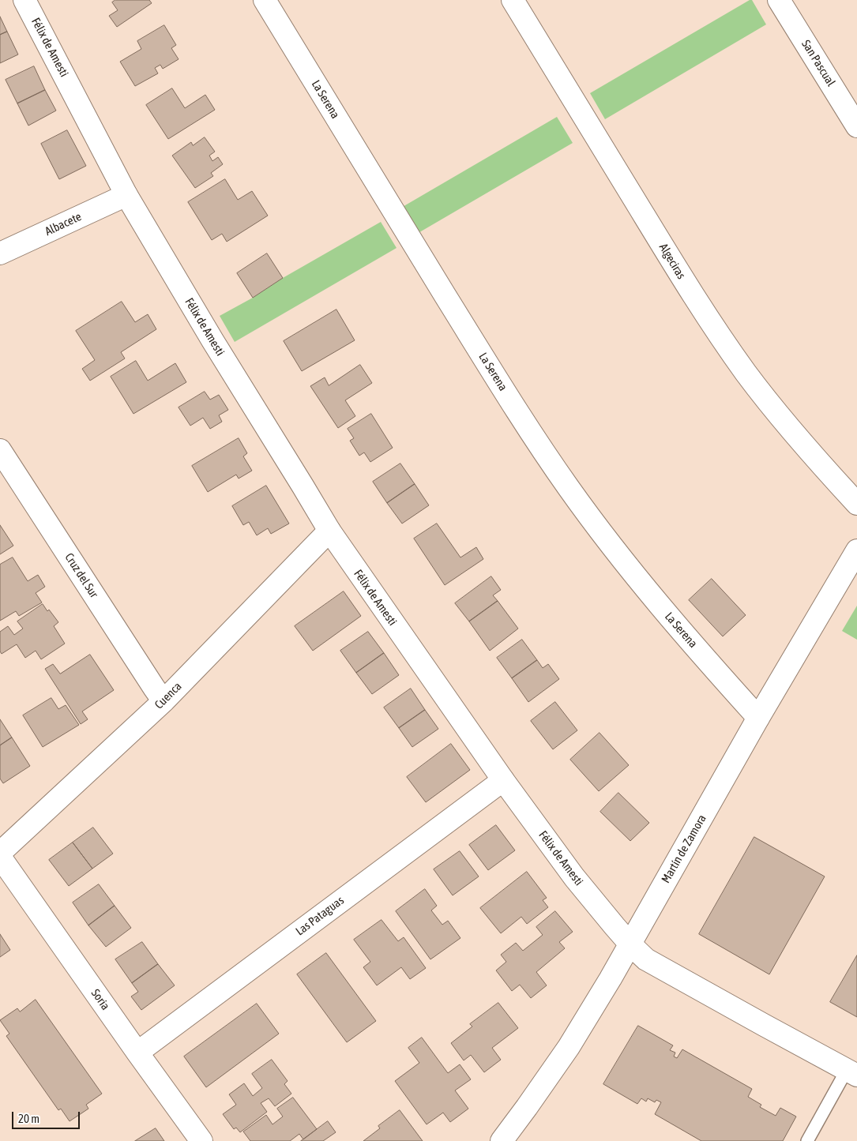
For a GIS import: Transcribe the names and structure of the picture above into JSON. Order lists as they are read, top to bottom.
{
  "streets": {
    "street": [
      "Félix de Amesti",
      "San Pascual",
      "La Serena",
      "Albacete",
      "Algeciras",
      "Cruz del Sur",
      "Cuenca",
      "Martín de Zamora",
      "Las Pataguas",
      "Soria"
    ]
  },
  "crossings": [
    ["Félix de Amesti", "Albacete"],
    ["Félix de Amesti", "Cuenca"],
    ["Félix de Amesti", "Martín de Zamora"],
    ["Félix de Amesti", "Las Pataguas"],
    ["La Serena", "Martín de Zamora"],
    ["Cruz del Sur", "Cuenca"],
    ["Las Pataguas", "Soria"]
  ],
  "scale_bar": "20 m"
}
